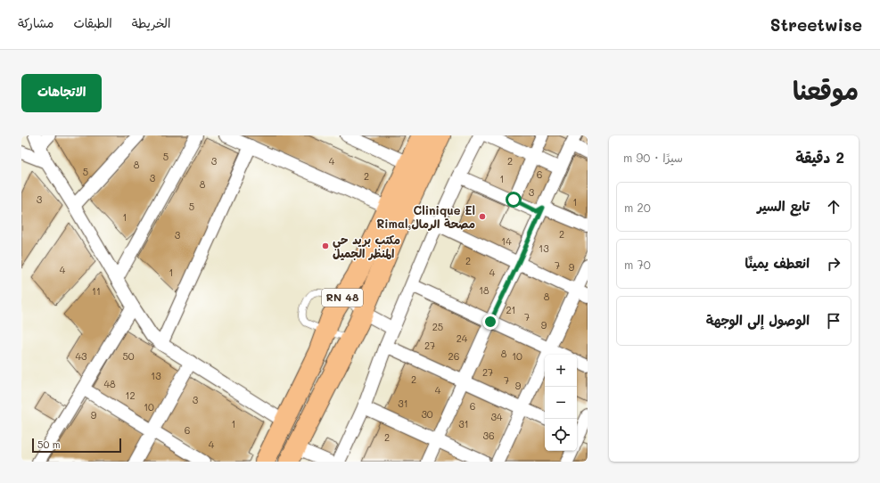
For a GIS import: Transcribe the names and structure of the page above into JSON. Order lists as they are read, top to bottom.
{
  "streets": {
    "main road": ["RN 48"]
  },
  "places": ["Clinique El Rimal,مصحة الرمال", "مكتب بريد حي المنظر الجميل"],
  "house_numbers": [
    "5",
    "3",
    "4",
    "2",
    "8",
    "5",
    "6",
    "2",
    "3",
    "1",
    "8",
    "3",
    "3",
    "1",
    "5",
    "1",
    "2",
    "3",
    "14",
    "13",
    "2",
    "7",
    "9",
    "4",
    "1",
    "4",
    "18",
    "11",
    "8",
    "21",
    "7",
    "9",
    "25",
    "24",
    "27",
    "8",
    "43",
    "50",
    "26",
    "10",
    "27",
    "13",
    "2",
    "7",
    "48",
    "9",
    "4",
    "12",
    "3",
    "31",
    "6",
    "10",
    "30",
    "9",
    "34",
    "1",
    "31",
    "6",
    "36",
    "2",
    "4"
  ],
  "scale_bar": "50 m",
  "page": {
    "header": "Streetwise",
    "nav": ["الخريطة", "الطبقات", "مشاركة"],
    "title": "موقعنا",
    "buttons": "الاتجاهات",
    "heading": ["2 دقيقة", "سيرًا · 90 m"],
    "list": [
      ["تابع السير", "20 m"],
      ["انعطف يمينًا", "70 m"],
      "الوصول إلى الوجهة"
    ],
    "map_buttons": ["+", "−"],
    "scale": "50 m"
  }
}
